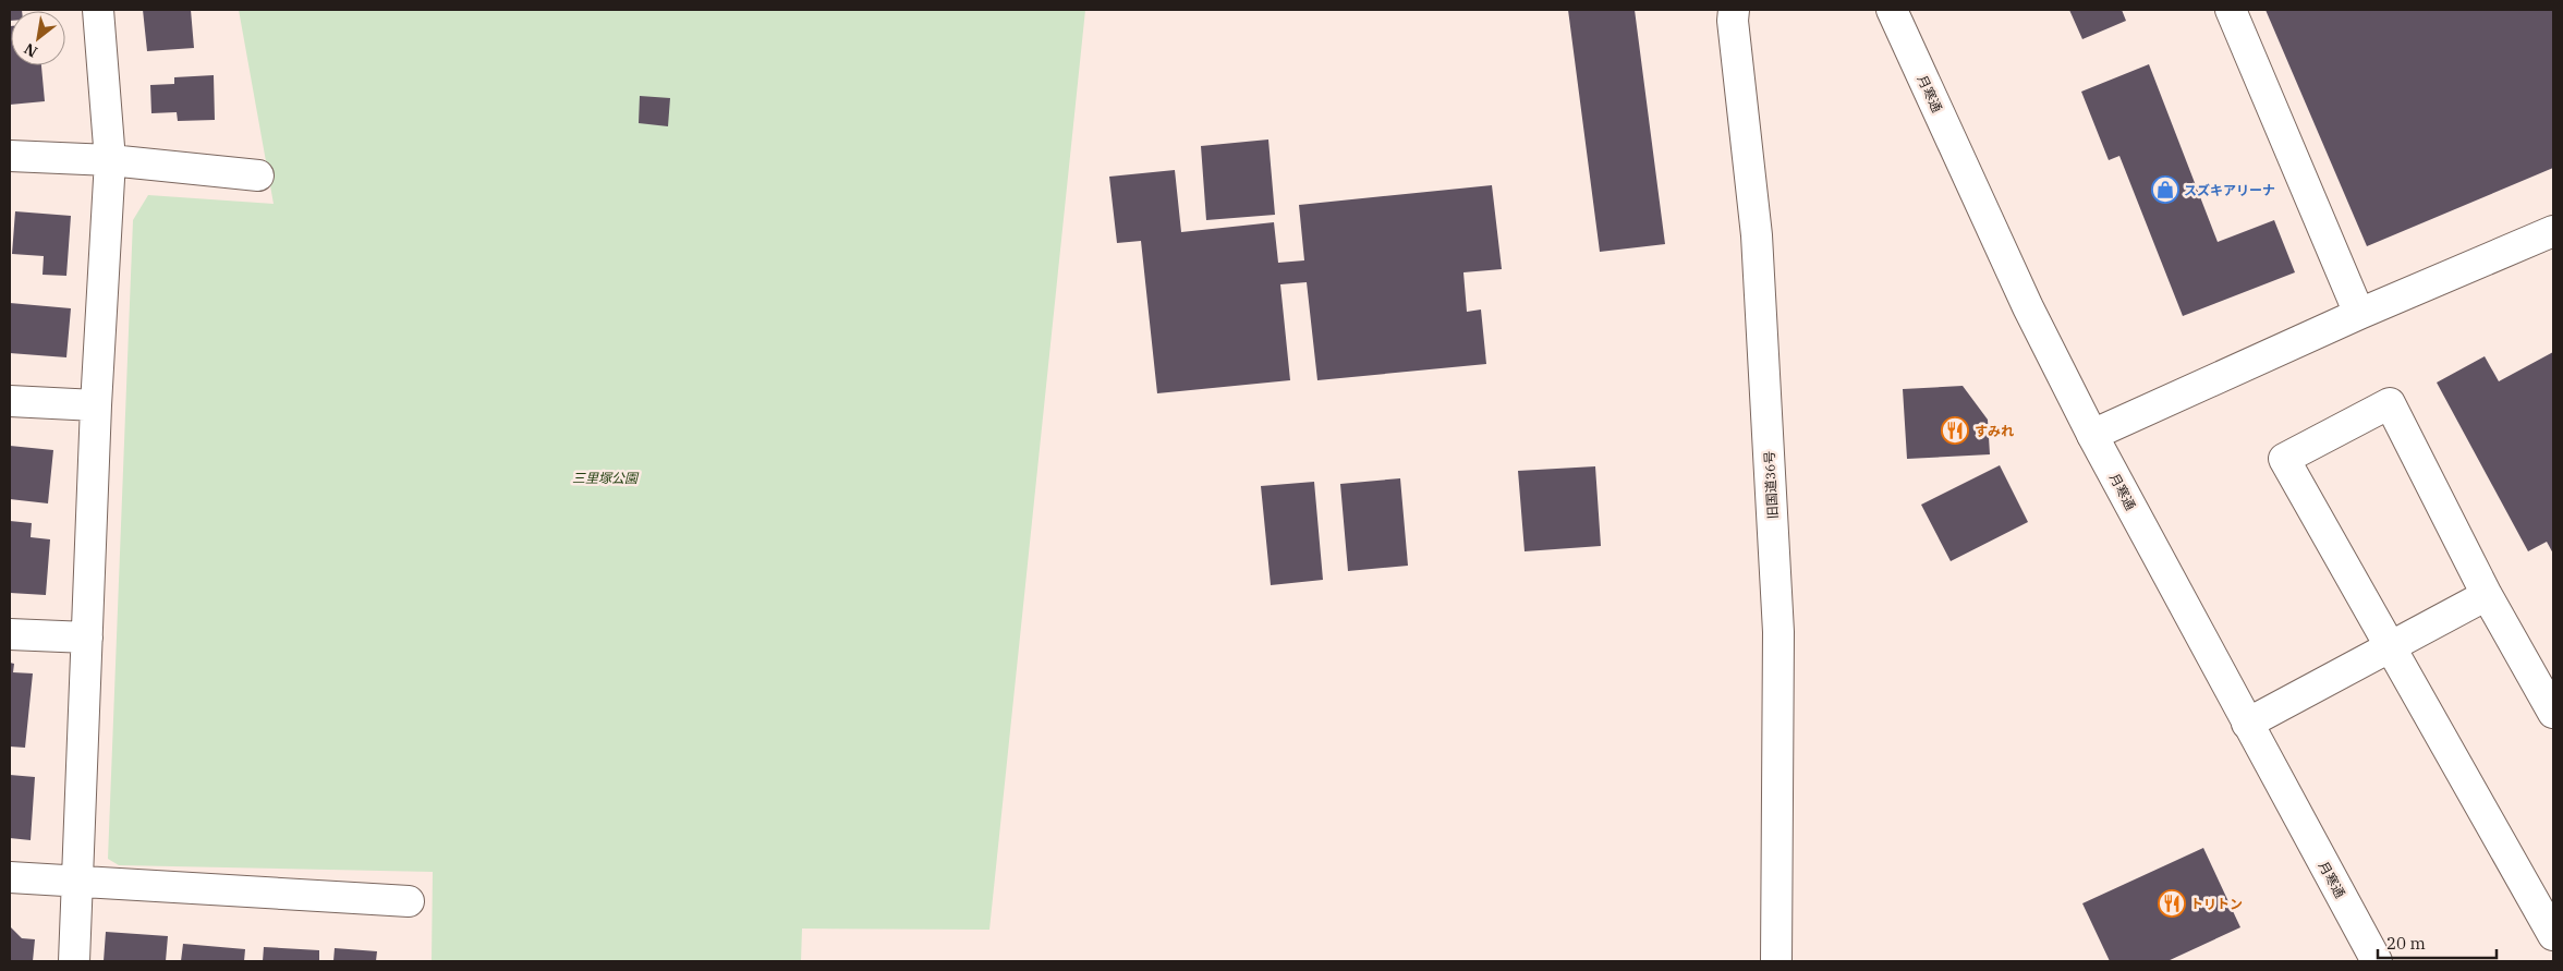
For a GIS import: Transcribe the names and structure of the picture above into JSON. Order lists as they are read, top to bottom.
{
  "streets": {
    "main road": ["月寒通", "旧国道36号"]
  },
  "parks": ["三里塚公園"],
  "places": {
    "shop": ["スズキアリーナ"],
    "restaurant": ["すみれ", "トリトン"]
  },
  "scale_bar": "20 m",
  "north": "bottom left"
}
